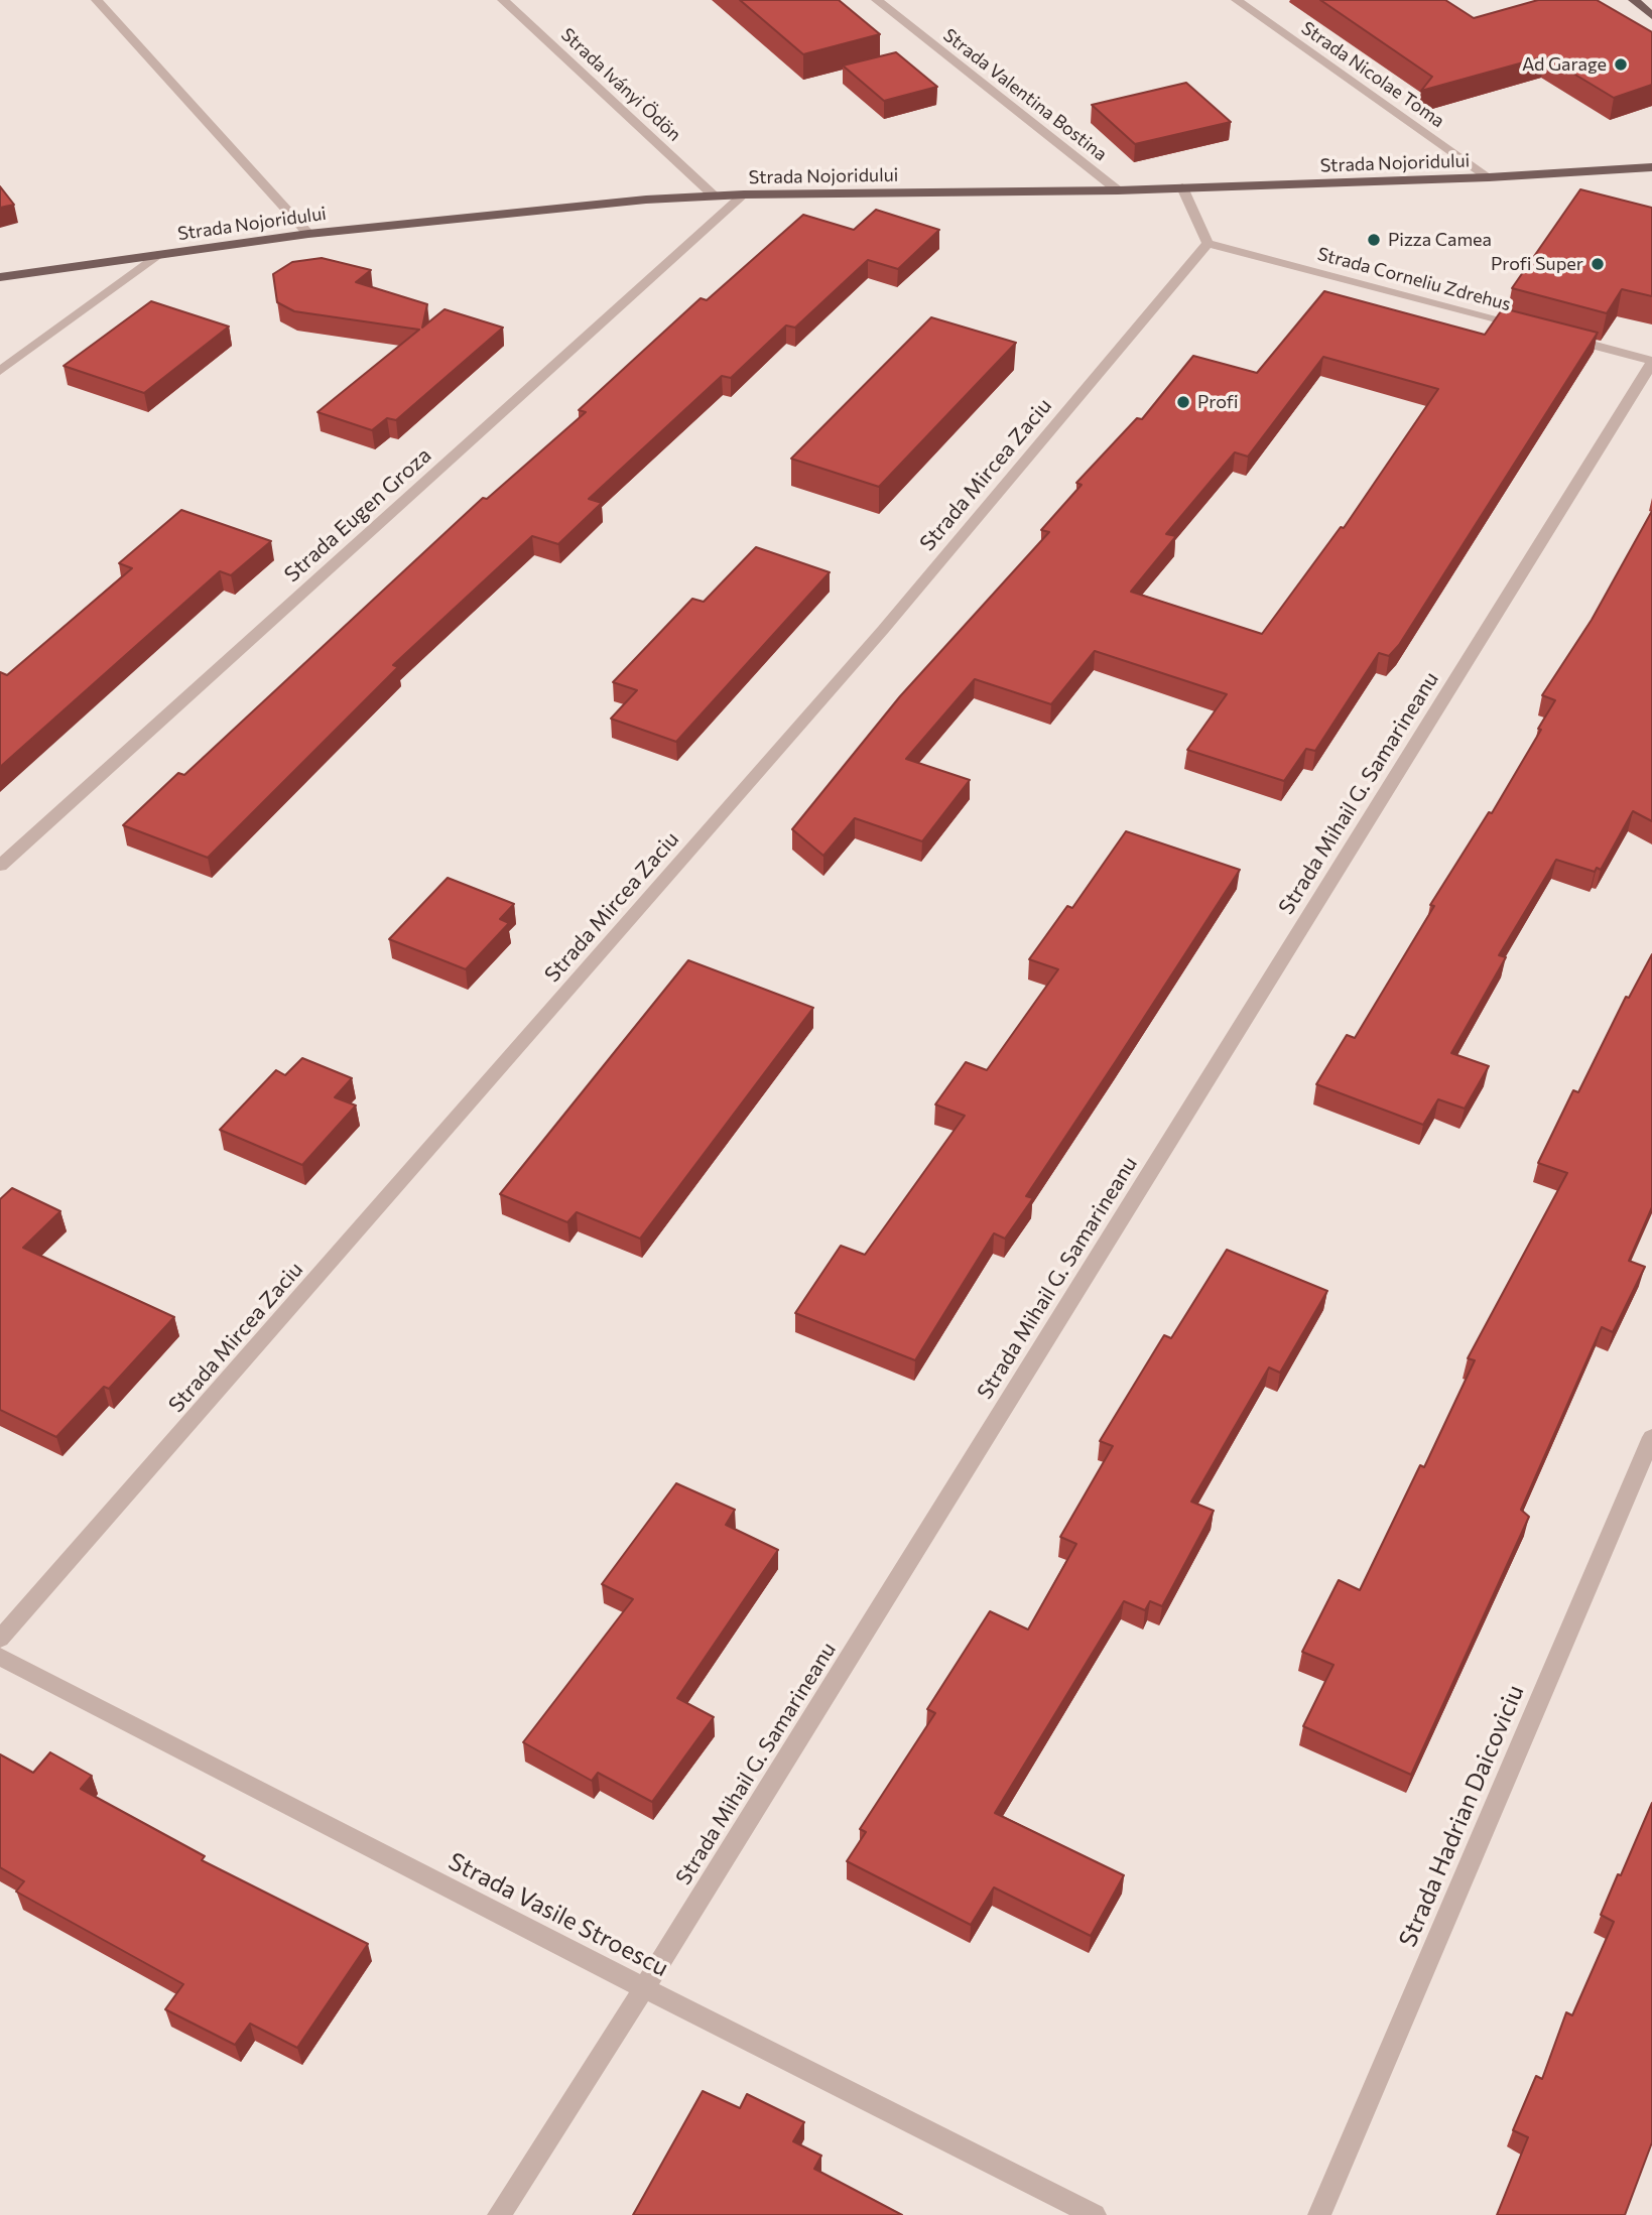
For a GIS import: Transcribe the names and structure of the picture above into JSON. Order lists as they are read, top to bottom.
{
  "streets": {
    "main road": ["Strada Nojoridului"],
    "street": [
      "Strada Nicolae Toma",
      "Strada Iványi Ödön",
      "Strada Valentina Bostina",
      "Strada Corneliu Zdrehus",
      "Strada Mircea Zaciu",
      "Strada Eugen Groza",
      "Strada Mihail G. Samarineanu",
      "Strada Hadrian Daicoviciu",
      "Strada Vasile Stroescu"
    ]
  },
  "crossings": [
    ["Strada Nicolae Toma", "Strada Nojoridului"],
    ["Strada Iványi Ödön", "Strada Nojoridului"],
    ["Strada Valentina Bostina", "Strada Nojoridului"],
    ["Strada Nojoridului", "Strada Eugen Groza"],
    ["Strada Corneliu Zdrehus", "Strada Mircea Zaciu"],
    ["Strada Mihail G. Samarineanu", "Strada Vasile Stroescu"]
  ],
  "places": [
    "Ad Garage",
    "Pizza Camea",
    "Profi Super",
    "Profi"
  ]
}
